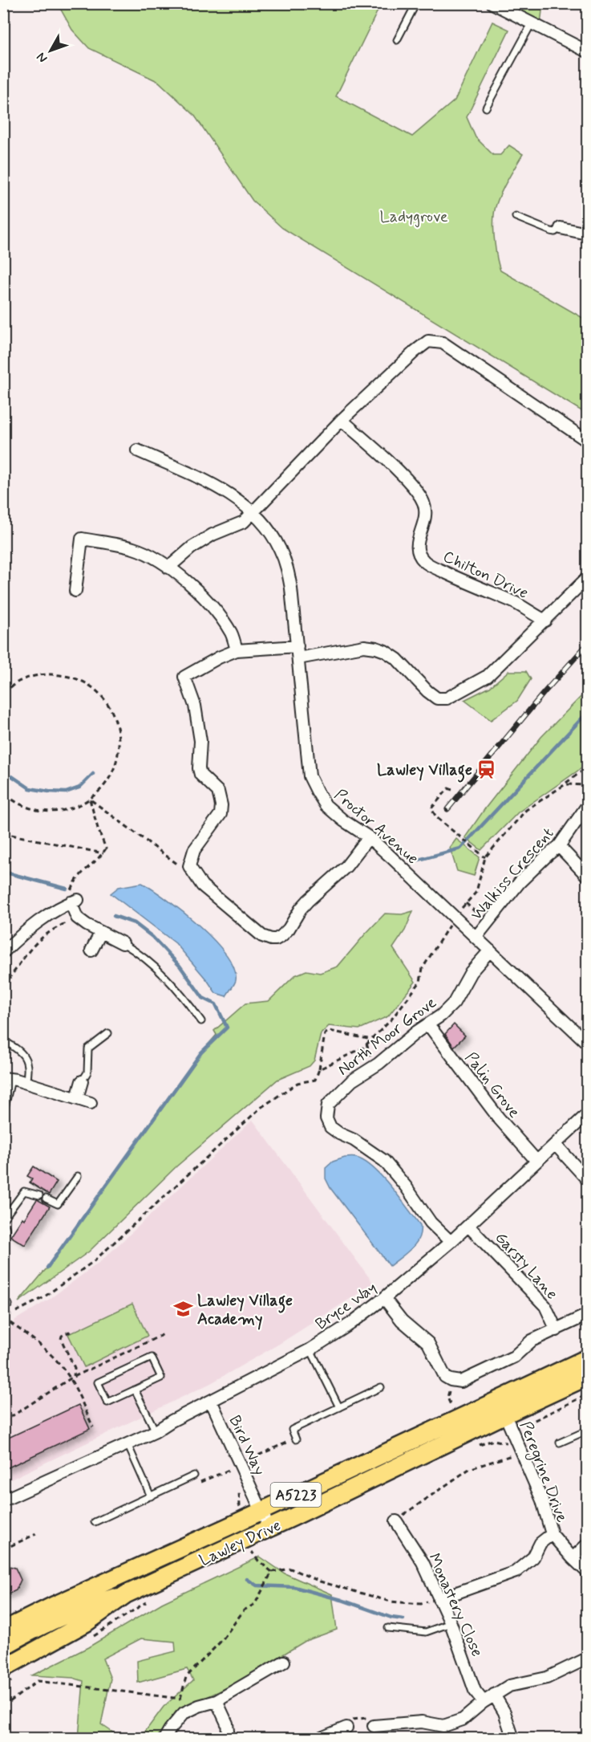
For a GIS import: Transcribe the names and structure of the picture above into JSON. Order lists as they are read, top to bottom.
{
  "streets": {
    "main road": ["A5223", "Lawley Drive"],
    "street": [
      "Chilton Drive",
      "Proctor Avenue",
      "Walkiss Crescent",
      "North Moor Grove",
      "Palin Grove",
      "Garsty Lane",
      "Bryce Way",
      "Bird Way",
      "Peregrine Drive",
      "Monastery Close"
    ]
  },
  "crossings": [
    ["Proctor Avenue", "Walkiss Crescent"],
    ["Proctor Avenue", "North Moor Grove"],
    ["North Moor Grove", "Palin Grove"],
    ["North Moor Grove", "Bryce Way"],
    ["Palin Grove", "Bryce Way"],
    ["Garsty Lane", "Bryce Way"],
    ["Bryce Way", "Bird Way"],
    ["Bird Way", "Lawley Drive"],
    ["Peregrine Drive", "Lawley Drive"]
  ],
  "parks": ["Ladygrove"],
  "places": {
    "station": ["Lawley Village"],
    "school or university": ["Lawley Village Academy"]
  },
  "north": "bottom left"
}
